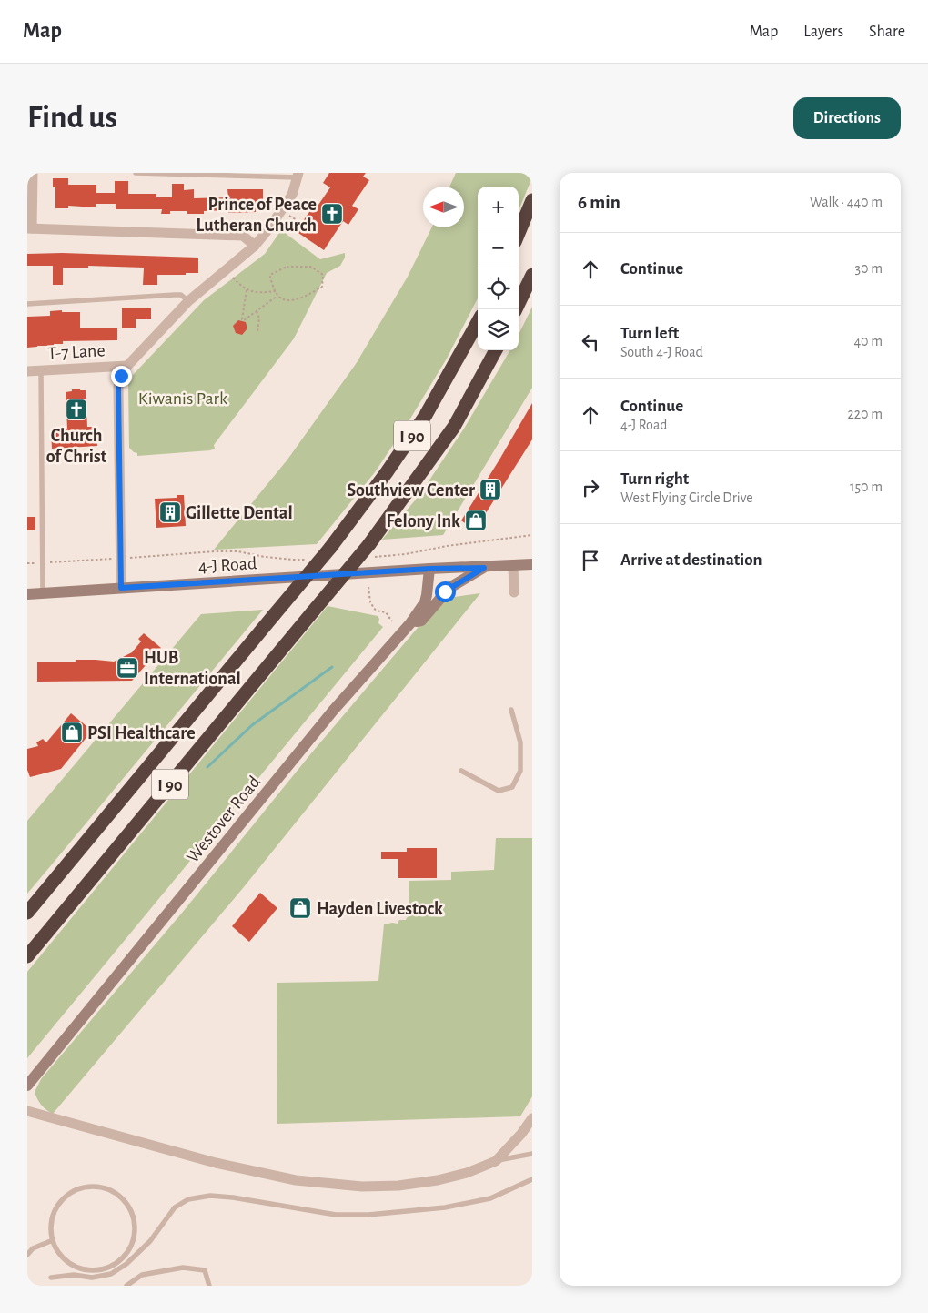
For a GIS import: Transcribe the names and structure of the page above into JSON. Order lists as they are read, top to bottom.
{
  "streets": {
    "highway": ["I 90"],
    "street": ["T-7 Lane", "4-J Road", "Westover Road"]
  },
  "crossings": [
    ["4-J Road", "Westover Road"]
  ],
  "parks": ["Kiwanis Park"],
  "places": {
    "church": ["Prince of Peace Lutheran Church", "Church of Christ"],
    "building": ["Southview Center", "Gillette Dental"],
    "shop": ["Felony Ink", "PSI Healthcare", "Hayden Livestock"],
    "office": ["HUB International"]
  },
  "north": "left",
  "page": {
    "header": "Map",
    "nav": ["Map", "Layers", "Share"],
    "buttons": "Directions",
    "title": "Find us",
    "heading": ["6 min", "Walk · 440 m"],
    "map_buttons": ["+", "−"],
    "list": [
      ["Continue", "30 m"],
      ["Turn left", "South 4-J Road", "40 m"],
      ["Continue", "4-J Road", "220 m"],
      ["Turn right", "West Flying Circle Drive", "150 m"],
      "Arrive at destination"
    ]
  }
}
